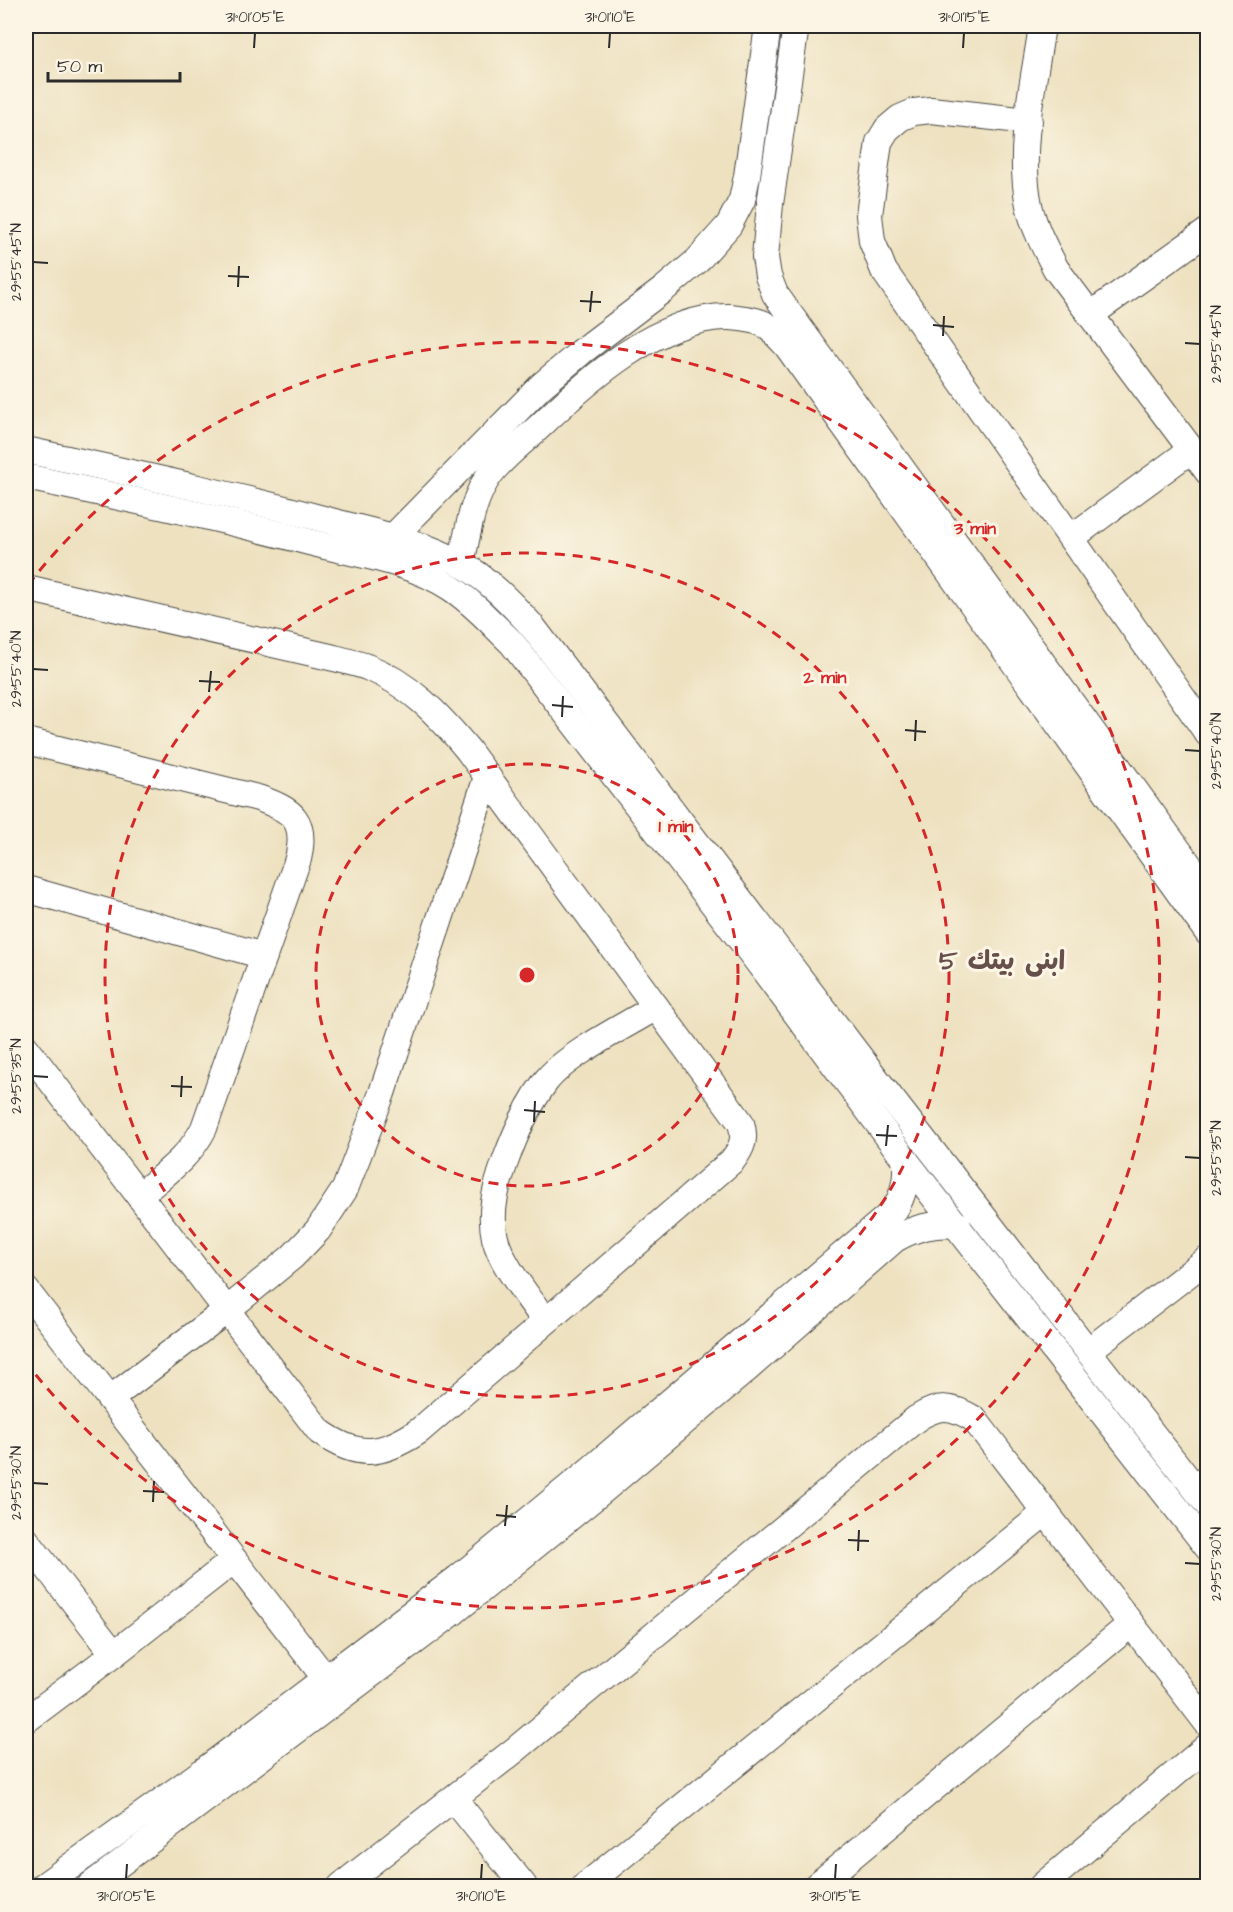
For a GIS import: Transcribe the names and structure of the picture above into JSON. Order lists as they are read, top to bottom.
{
  "districts": ["ابنى بيتك 5"],
  "scale_bar": "50 m",
  "coordinates": [
    "31°01'05\"E",
    "31°01'10\"E",
    "31°01'15\"E",
    "29°55'45\"N",
    "29°55'40\"N",
    "29°55'35\"N",
    "29°55'30\"N"
  ],
  "rings": ["3 min", "2 min", "1 min"]
}
